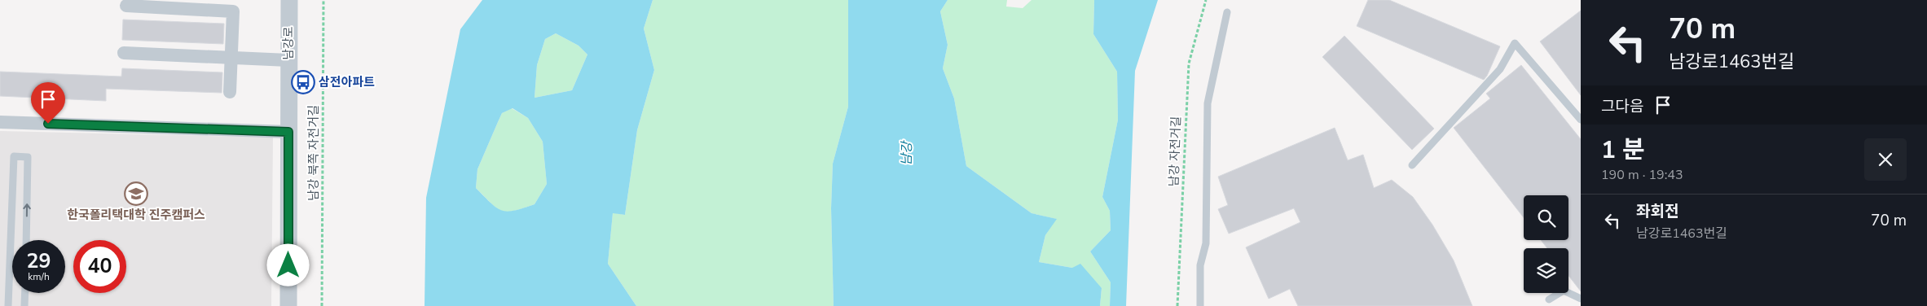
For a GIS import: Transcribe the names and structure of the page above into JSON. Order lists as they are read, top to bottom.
{
  "streets": {
    "street": ["남강로"],
    "path": ["남강 자전거길", "남강 북쪽 자전거길"]
  },
  "water": ["남강"],
  "places": {
    "bus stop": ["삼전아파트"],
    "school or university": ["한국폴리택대학 진주캠퍼스"]
  },
  "page": {
    "turn": ["70 m", "남강로1463번길"],
    "then": "그다음",
    "heading": ["1 분", "190 m · 19:43"],
    "list": [
      {
        "name": "좌회전",
        "note": "남강로1463번길",
        "value": "70 m"
      }
    ],
    "speed": "29 km/h",
    "limit": "40"
  }
}
